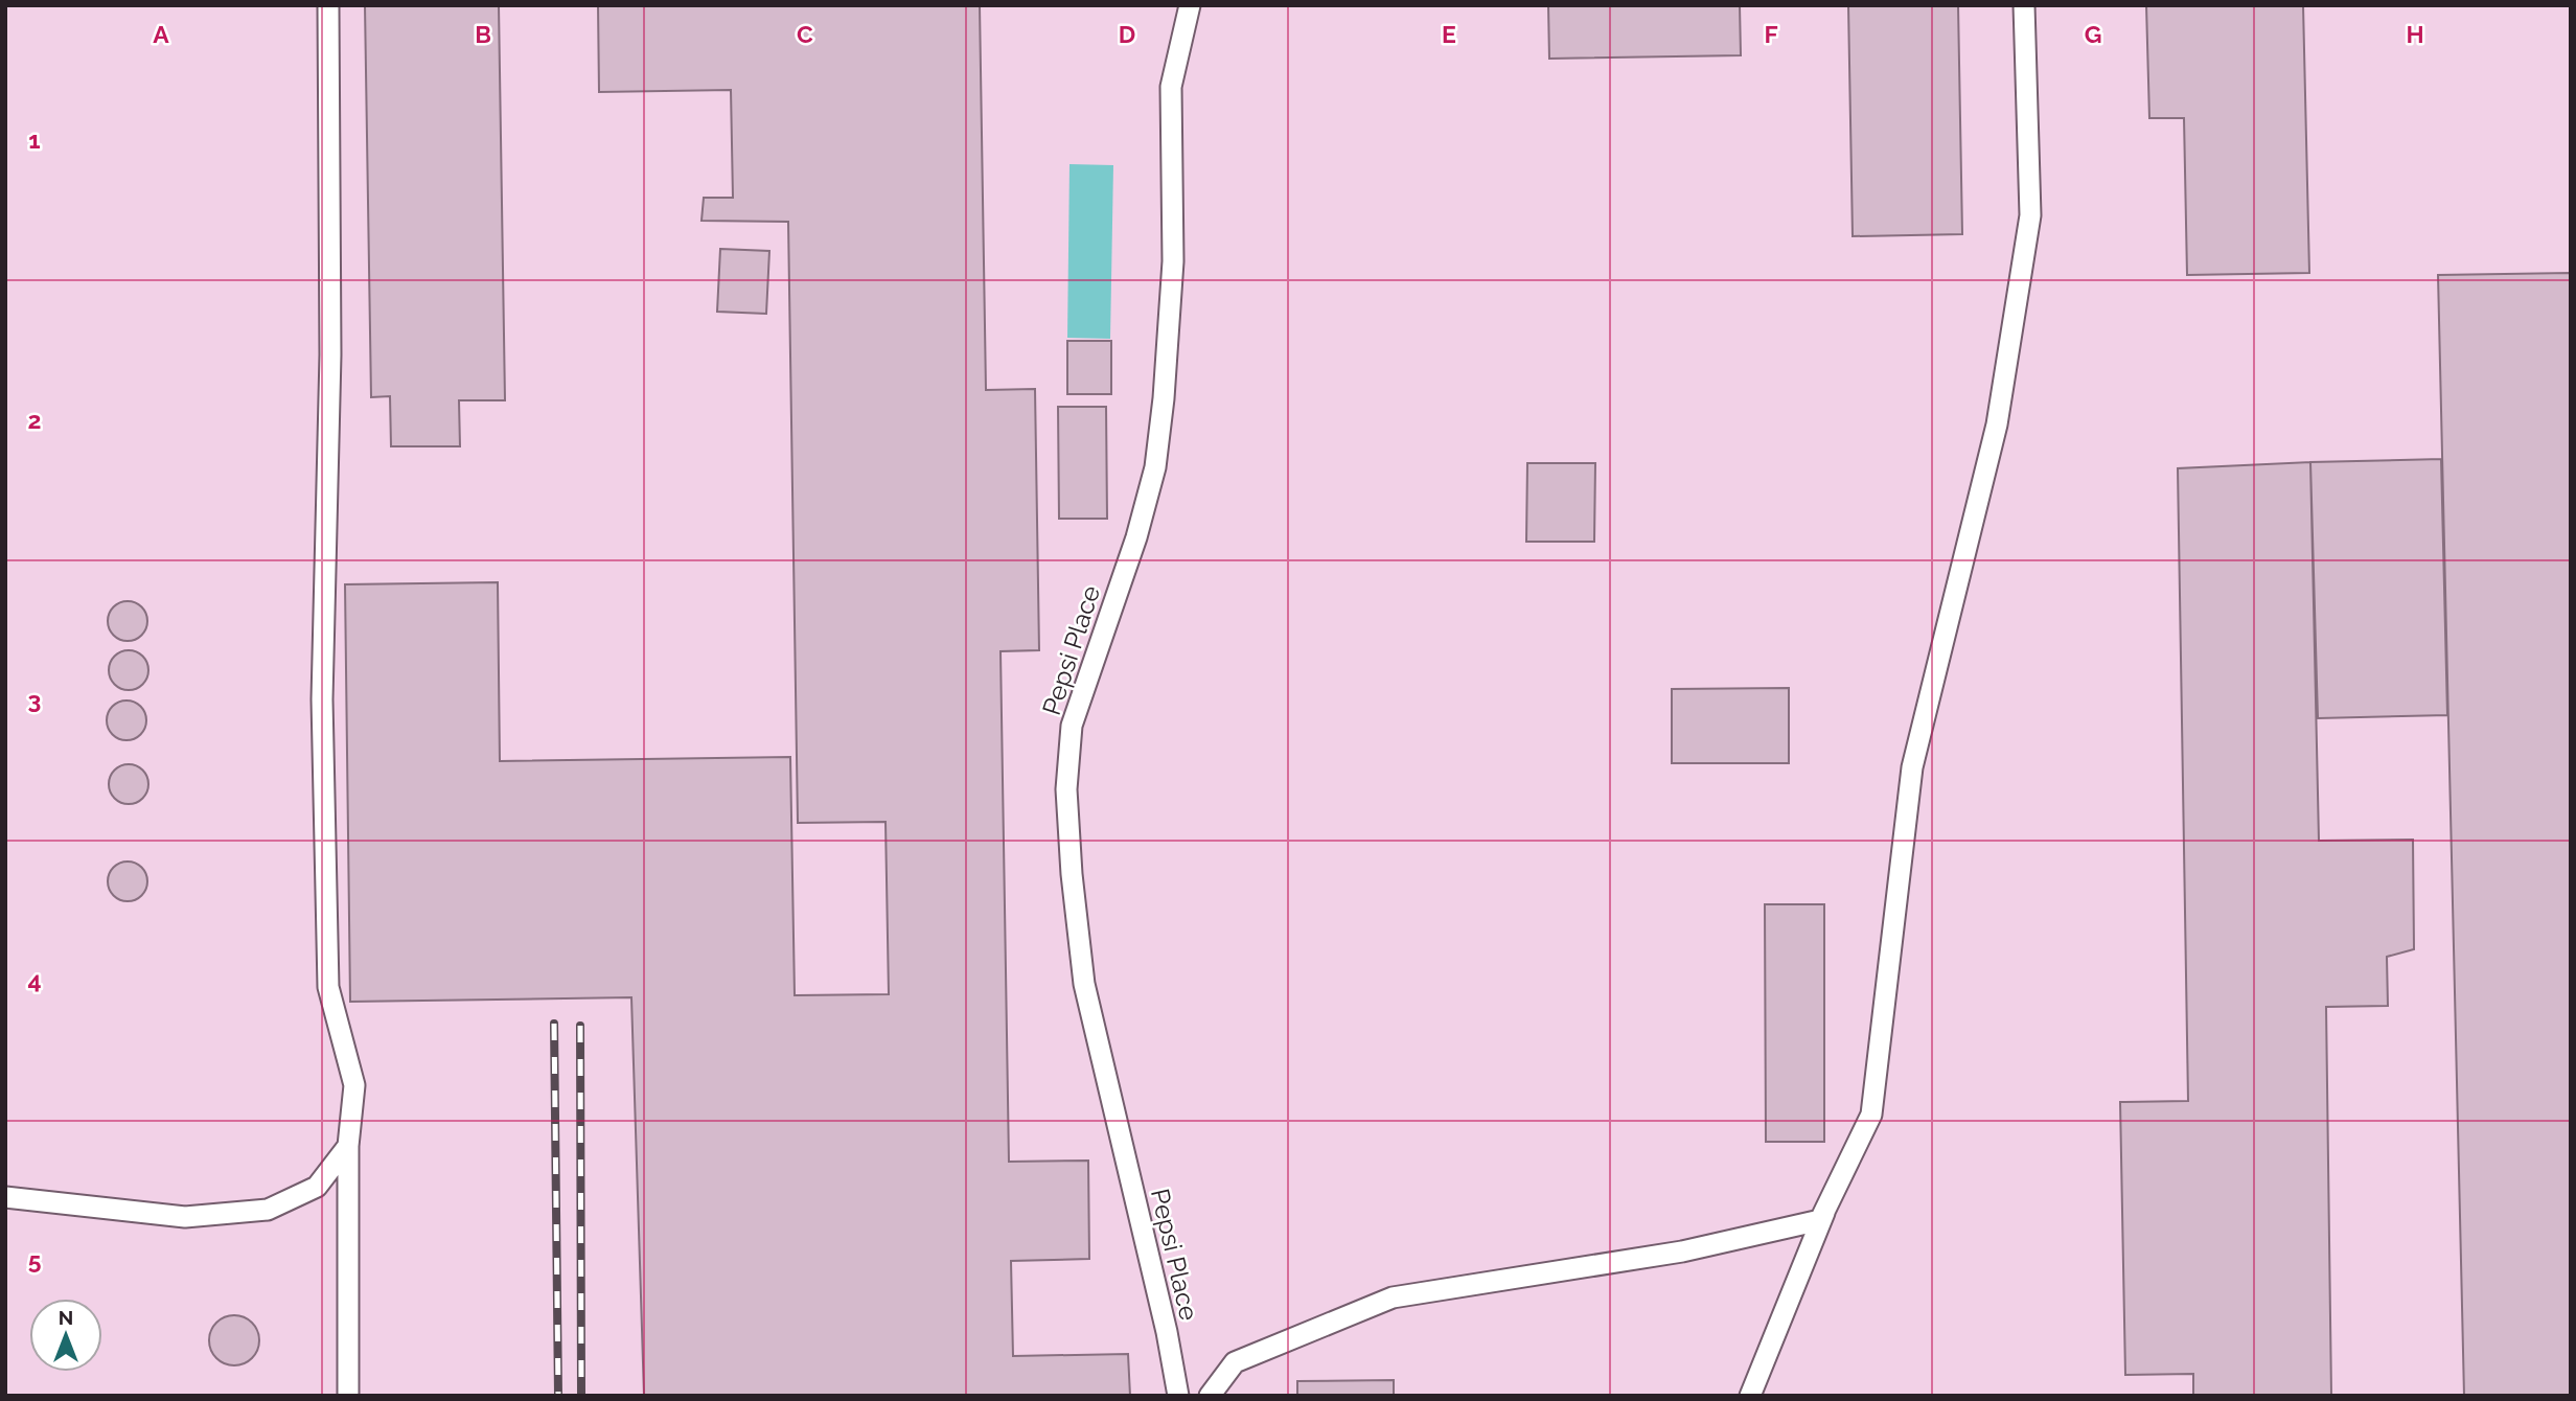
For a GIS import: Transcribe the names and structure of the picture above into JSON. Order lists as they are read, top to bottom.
{
  "streets": {
    "lane": ["Pepsi Place"]
  },
  "north": "top",
  "grid": {
    "columns": [
      "A",
      "B",
      "C",
      "D",
      "E",
      "F",
      "G",
      "H"
    ],
    "rows": [
      "1",
      "2",
      "3",
      "4",
      "5"
    ]
  }
}
